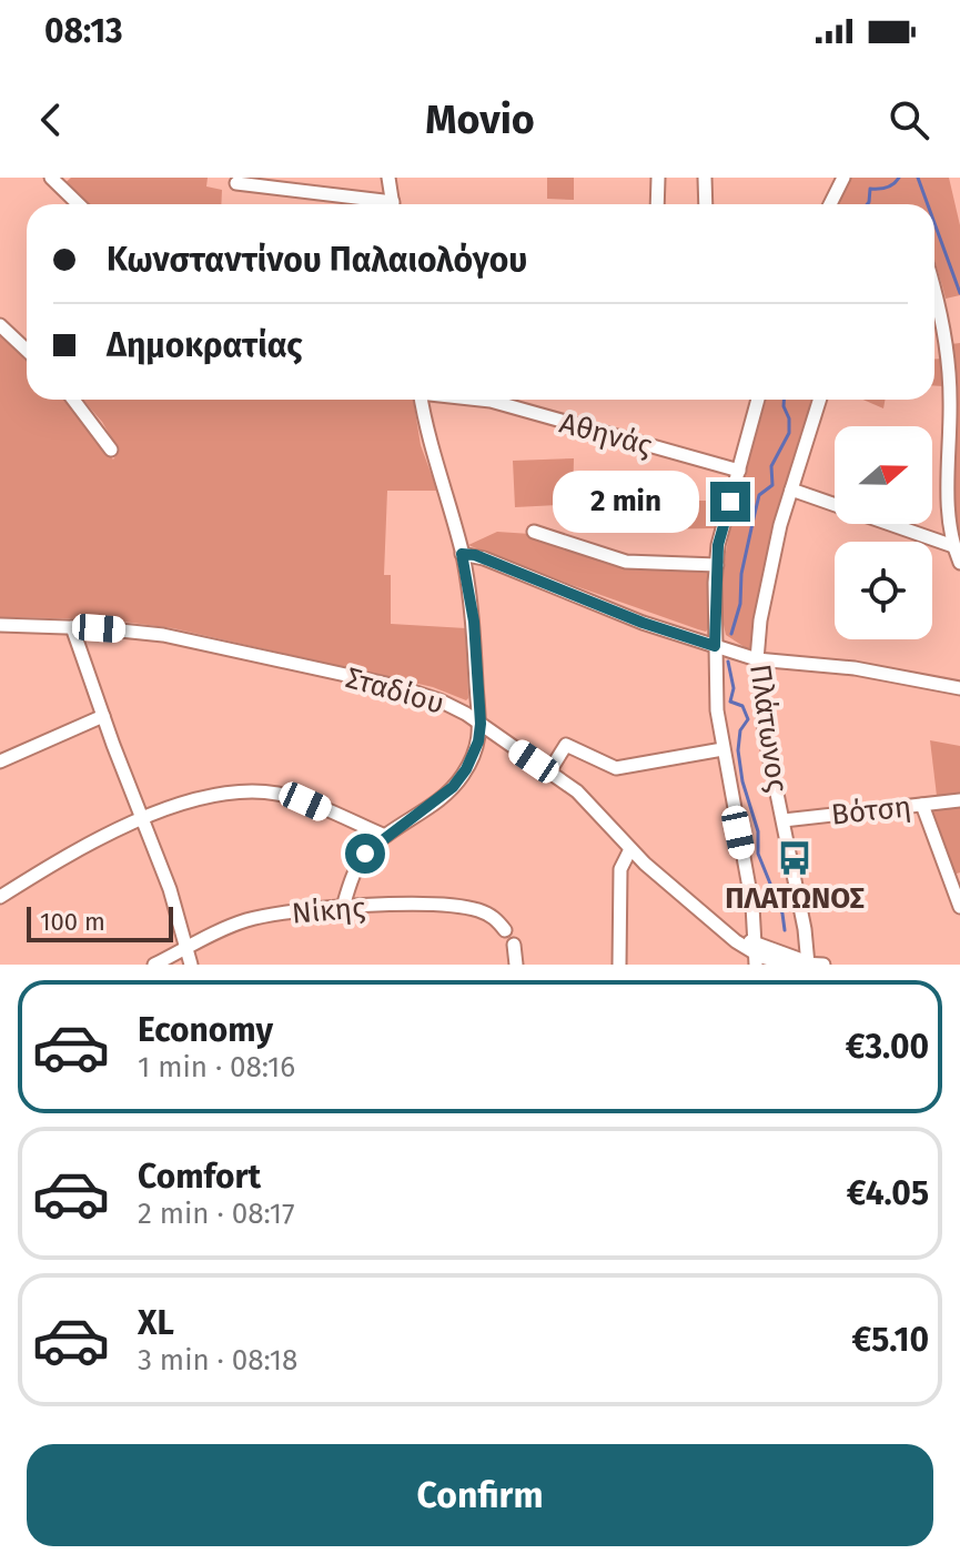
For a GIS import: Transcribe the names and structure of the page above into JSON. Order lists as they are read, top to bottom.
{
  "streets": {
    "street": [
      "Αθηνάς",
      "Σταδίου",
      "Πλάτωνος",
      "Βότση",
      "Νίκης"
    ]
  },
  "crossings": [
    ["Σταδίου", "Πλάτωνος"],
    ["Πλάτωνος", "Βότση"]
  ],
  "places": {
    "bus stop": ["ΠΛΑΤΩΝΟΣ"]
  },
  "scale_bar": "100 m",
  "north": "right",
  "page": {
    "status": "08:13",
    "header": "Movio",
    "banner": ["Κωνσταντίνου Παλαιολόγου", "Δημοκρατίας"],
    "bubble": "2 min",
    "scale": "100 m",
    "list": [
      {
        "name": "Economy",
        "note": "1 min · 08:16",
        "value": "€3.00"
      },
      {
        "name": "Comfort",
        "note": "2 min · 08:17",
        "value": "€4.05"
      },
      {
        "name": "XL",
        "note": "3 min · 08:18",
        "value": "€5.10"
      }
    ],
    "buttons": "Confirm"
  }
}
